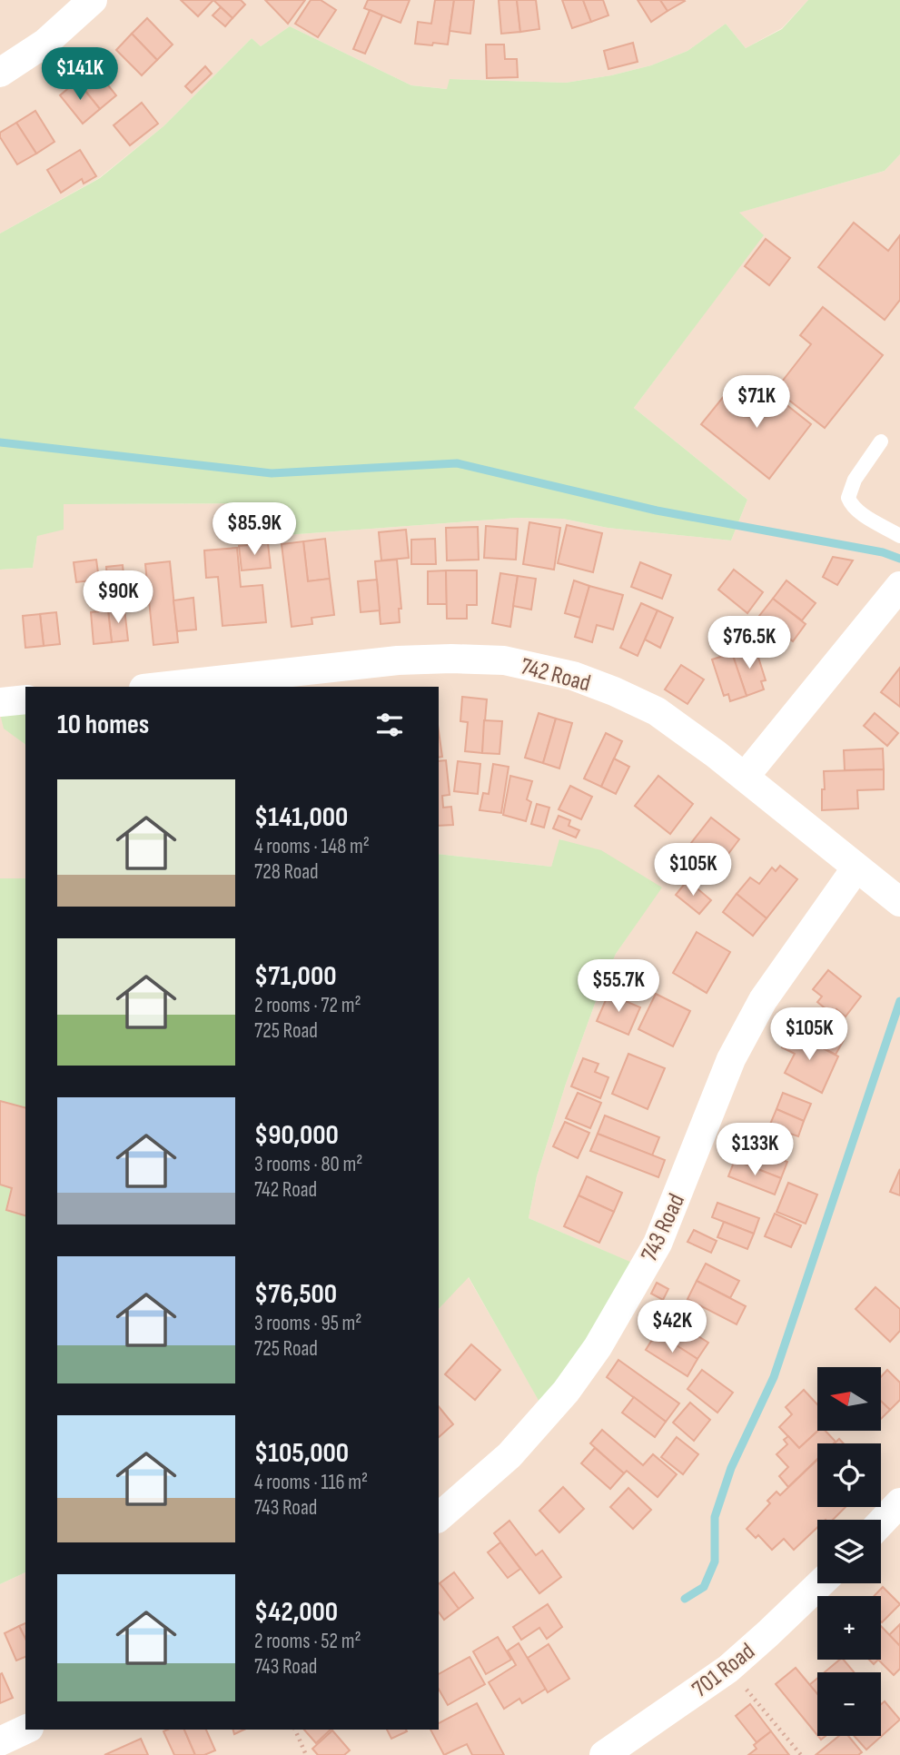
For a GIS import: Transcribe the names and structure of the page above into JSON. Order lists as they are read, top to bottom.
{
  "streets": {
    "street": ["742 Road", "743 Road", "701 Road"]
  },
  "crossings": [
    ["742 Road", "743 Road"]
  ],
  "north": "left",
  "page": {
    "price": [
      "$141K",
      "$71K",
      "$85.9K",
      "$90K",
      "$76.5K",
      "$105K",
      "$55.7K",
      "$105K",
      "$133K",
      "$42K"
    ],
    "heading": "10 homes",
    "list": [
      {
        "name": "$141,000",
        "note": "4 rooms · 148 m² · 728 Road"
      },
      {
        "name": "$71,000",
        "note": "2 rooms · 72 m² · 725 Road"
      },
      {
        "name": "$90,000",
        "note": "3 rooms · 80 m² · 742 Road"
      },
      {
        "name": "$76,500",
        "note": "3 rooms · 95 m² · 725 Road"
      },
      {
        "name": "$105,000",
        "note": "4 rooms · 116 m² · 743 Road"
      },
      {
        "name": "$42,000",
        "note": "2 rooms · 52 m² · 743 Road"
      }
    ],
    "map_buttons": ["+", "−"]
  }
}
